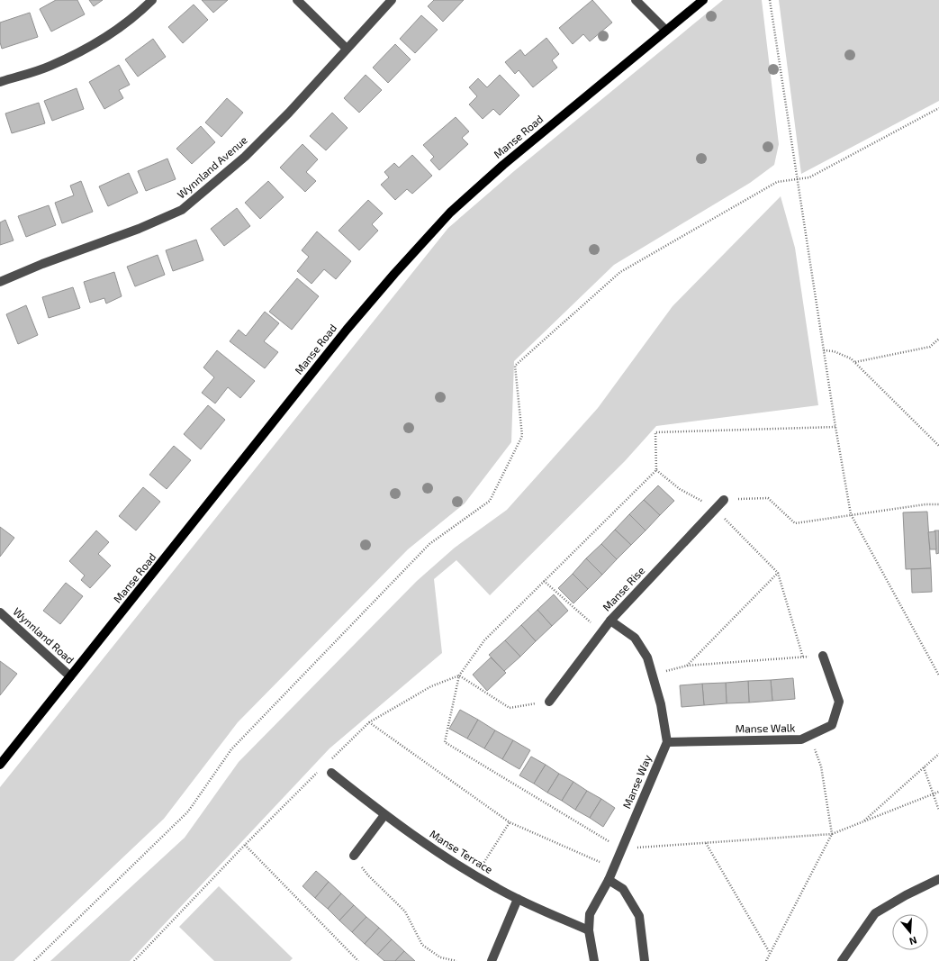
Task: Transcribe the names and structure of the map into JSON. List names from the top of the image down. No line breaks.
{"streets":{"main road":["Manse Road"],"street":["Wynnland Avenue","Manse Rise","Wynnland Road","Manse Walk","Manse Way","Manse Terrace"]},"crossings":[["Manse Road","Wynnland Road"],["Manse Walk","Manse Way"],["Manse Way","Manse Terrace"]],"north":"bottom"}
